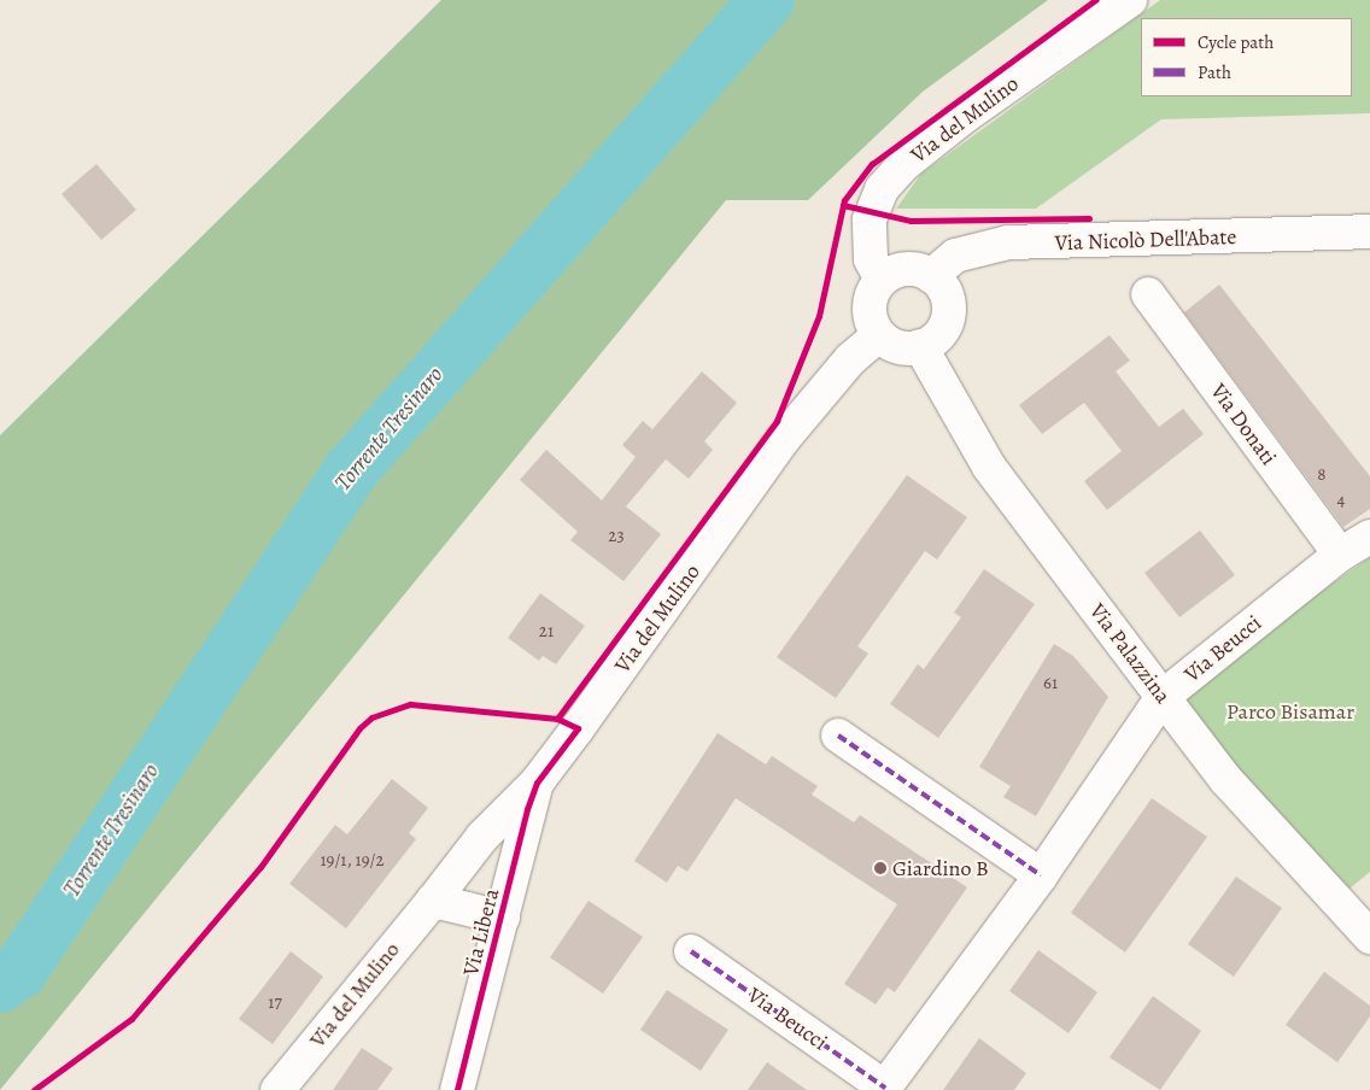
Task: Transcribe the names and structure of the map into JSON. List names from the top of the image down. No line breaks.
{"streets":{"street":["Via del Mulino","Via Nicolò Dell'Abate","Via Donati","Via Beucci","Via Palazzina","Via Libera"]},"crossings":[["Via del Mulino","Via Nicolò Dell'Abate"],["Via del Mulino","Via Palazzina"],["Via del Mulino","Via Libera"],["Via Nicolò Dell'Abate","Via Palazzina"],["Via Donati","Via Beucci"],["Via Beucci","Via Palazzina"]],"water":["Torrente Tresinaro"],"parks":["Parco Bisamar"],"places":["Giardino B"],"house_numbers":["8","4","23","21","61","19/1, 19/2","17"],"legend":["Cycle path","Path"]}
